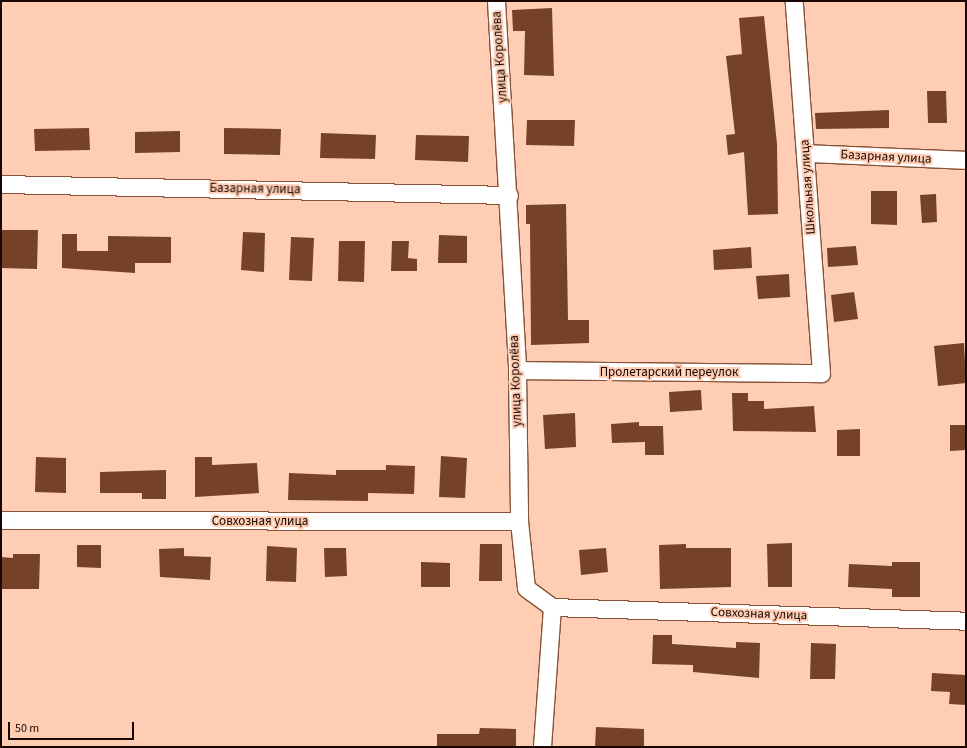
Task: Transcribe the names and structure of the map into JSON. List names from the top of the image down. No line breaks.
{"streets":{"street":["улица Королёва","Базарная улица","Школьная улица","Пролетарский переулок","Совхозная улица"]},"crossings":[["улица Королёва","Базарная улица"],["улица Королёва","Пролетарский переулок"],["улица Королёва","Совхозная улица"],["Базарная улица","Школьная улица"],["Школьная улица","Пролетарский переулок"]],"scale_bar":"50 m"}
